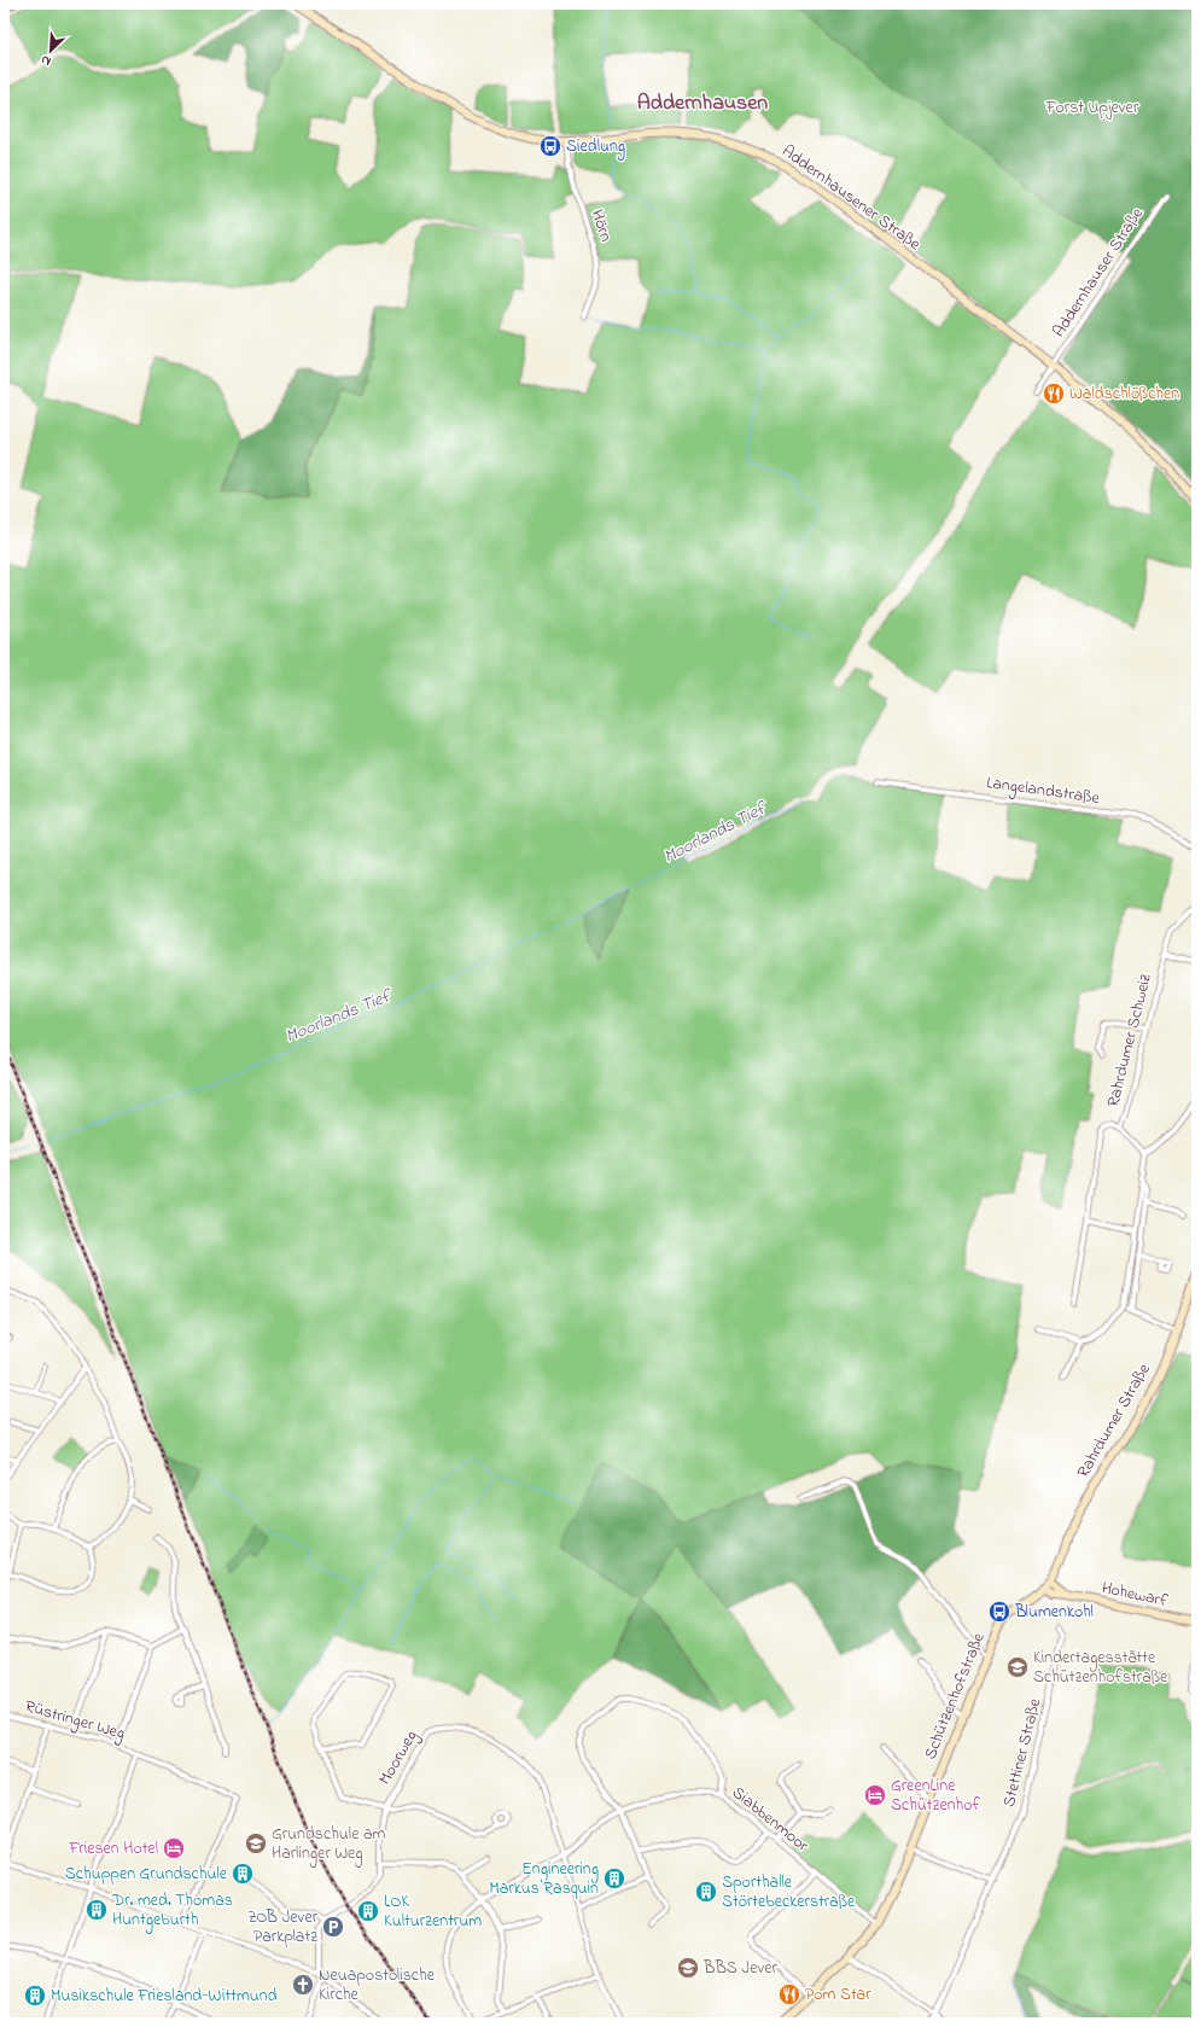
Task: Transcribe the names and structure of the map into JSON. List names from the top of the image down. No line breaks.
{"streets":{"street":["Addernhausener Straße","Hörn","Addernhauser Straße","Langelandstraße","Rahrdumer Schweiz","Rahrdumer Straße","Hohewarf","Schützenhofstraße","Rüstringer Weg","Stettiner Straße","Moorweg","Siabbenmoor"]},"crossings":[["Addernhausener Straße","Hörn"],["Addernhausener Straße","Addernhauser Straße"],["Rahrdumer Straße","Hohewarf"],["Rahrdumer Straße","Schützenhofstraße"],["Hohewarf","Schützenhofstraße"],["Schützenhofstraße","Siabbenmoor"],["Moorweg","Siabbenmoor"]],"districts":["Addernhausen"],"water":["Moorlands Tief"],"parks":["Forst Upjever"],"places":{"bus stop":["Siedlung","Blumenkohl"],"restaurant":["Waldschlößchen","Pom Star"],"school or university":["Kindertagesstätte Schützenhofstraße","Grundschule am Harlinger Weg","BBS Jever"],"hotel":["GreenLine Schützenhof","Friesen Hotel"],"building":["Schuppen Grundschule","Engineering Markus Rasquin","Sporthalle Störtebeckerstraße","Dr. med. Thomas Huntgeburth","LOK Kulturzentrum","Musikschule Friesland-Wittmund"],"parking":["ZOB Jever Parkplatz"],"church":["Neuapostolische Kirche"]},"north":"bottom left"}
